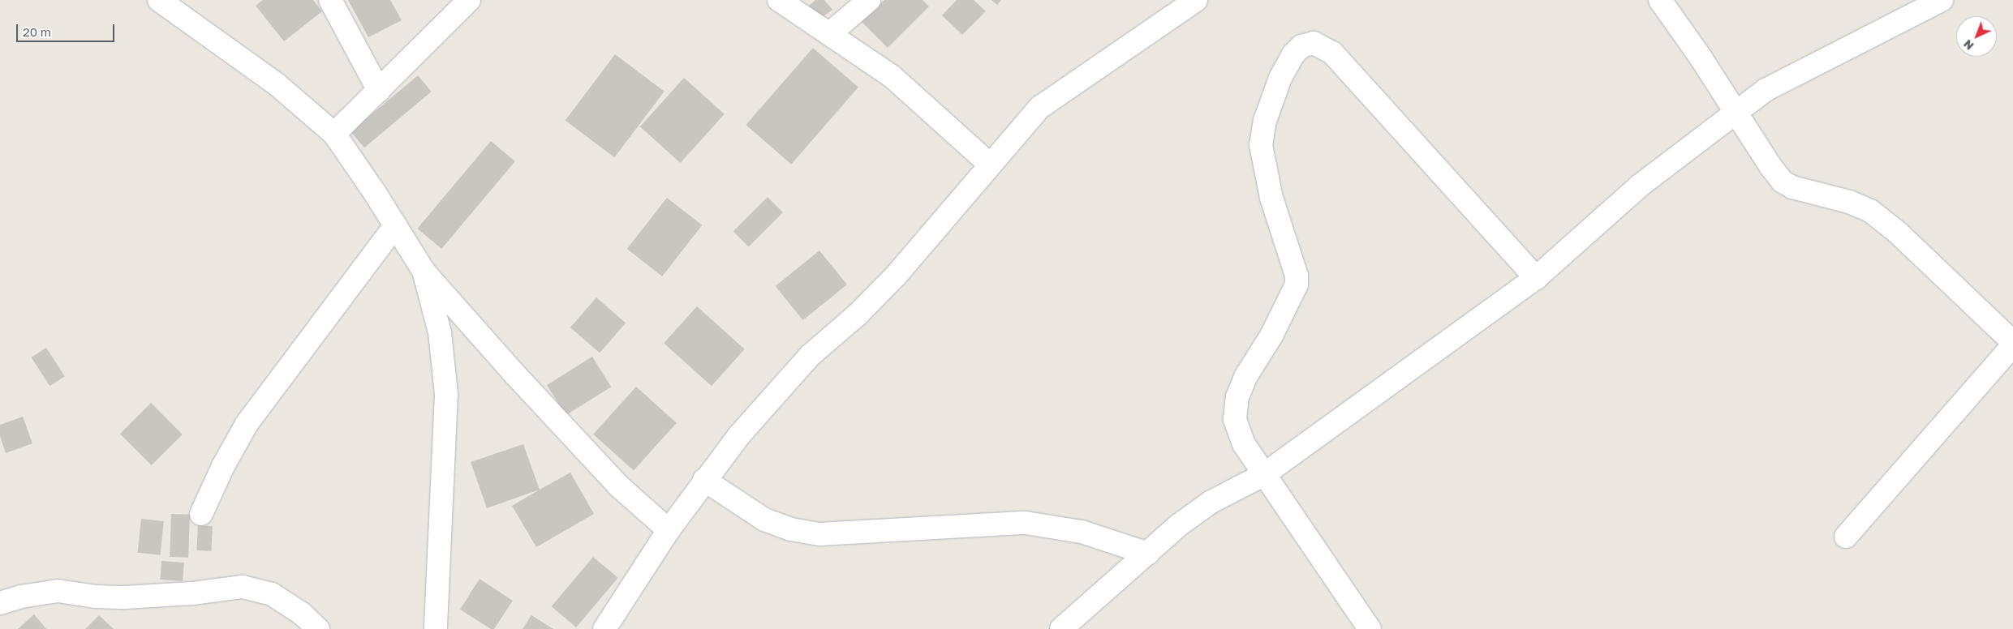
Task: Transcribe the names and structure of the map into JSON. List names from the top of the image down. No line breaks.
{"scale_bar":"20 m","north":"bottom left"}
